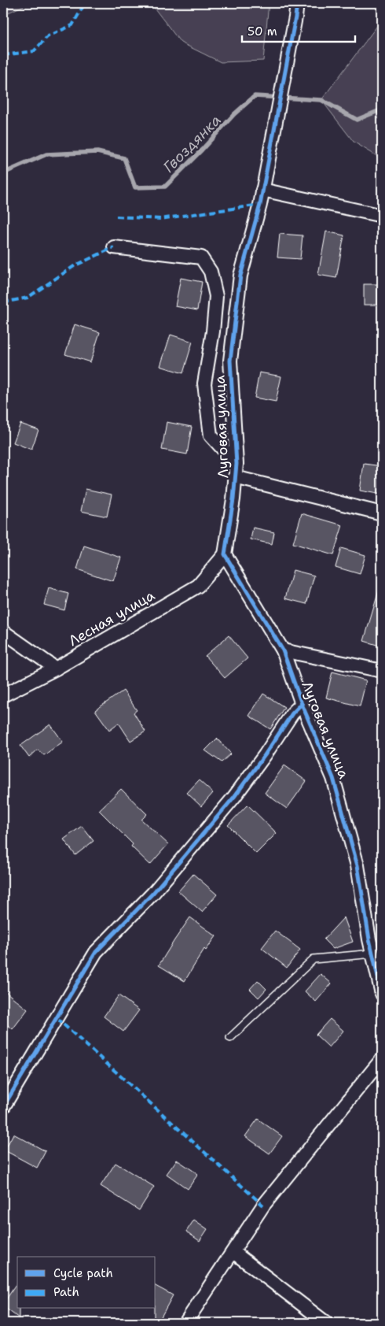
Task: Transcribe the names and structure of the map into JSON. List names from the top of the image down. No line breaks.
{"streets":{"street":["Луговая улица","Лесная улица"]},"crossings":[["Луговая улица","Лесная улица"]],"water":["Гвоздянка"],"legend":["Cycle path","Path"],"scale_bar":"50 m"}
